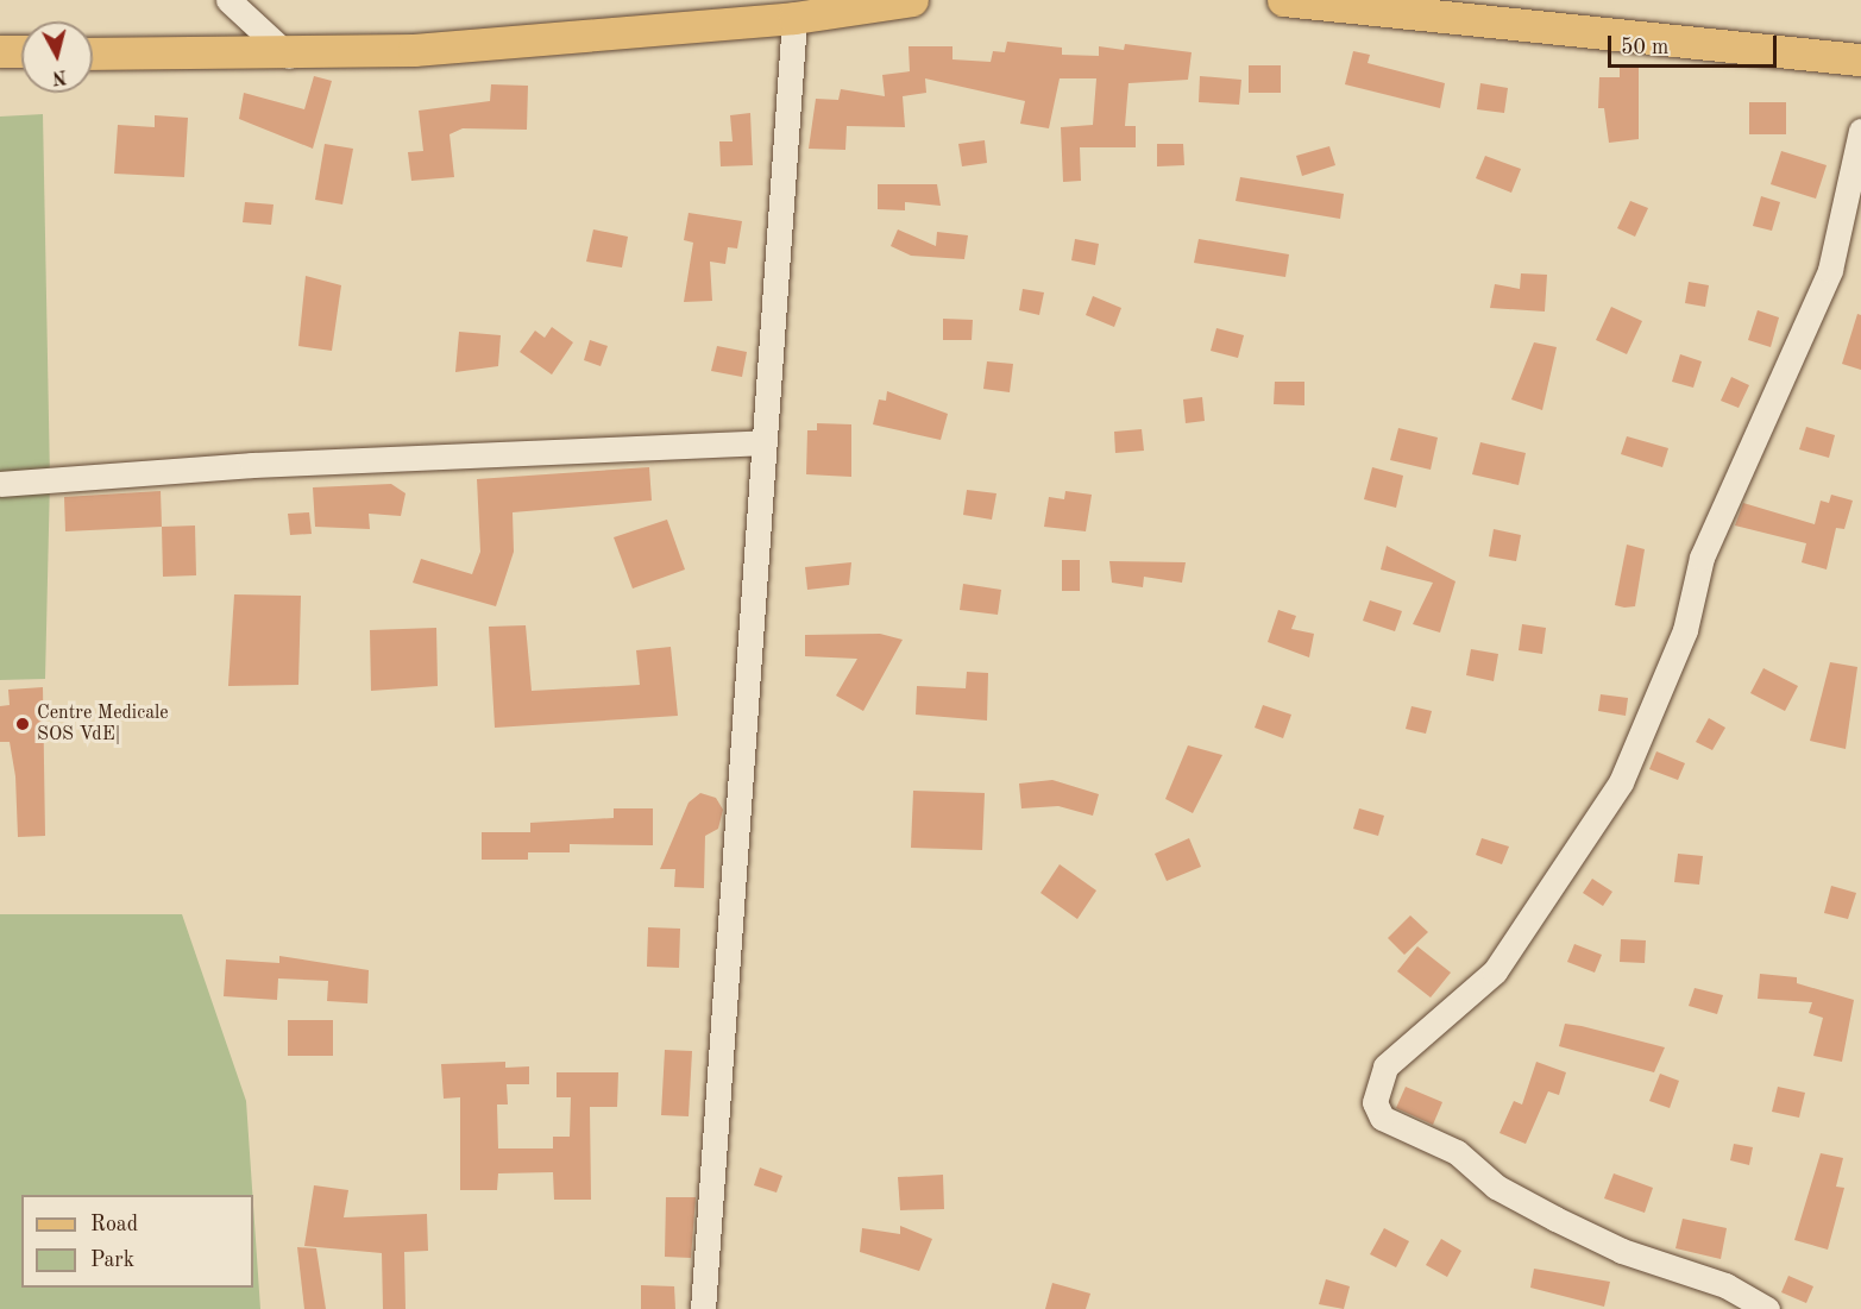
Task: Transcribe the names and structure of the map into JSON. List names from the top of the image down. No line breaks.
{"places":["Centre Medicale SOS VdE|"],"legend":["Road","Park"],"scale_bar":"50 m","north":"bottom"}
